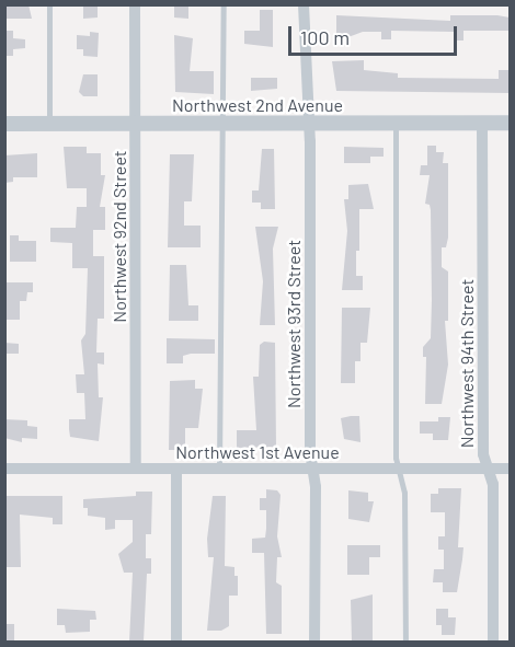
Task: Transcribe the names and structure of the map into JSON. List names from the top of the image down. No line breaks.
{"streets":{"street":["Northwest 2nd Avenue","Northwest 92nd Street","Northwest 93rd Street","Northwest 94th Street","Northwest 1st Avenue"]},"crossings":[["Northwest 2nd Avenue","Northwest 92nd Street"],["Northwest 2nd Avenue","Northwest 93rd Street"],["Northwest 2nd Avenue","Northwest 94th Street"],["Northwest 92nd Street","Northwest 1st Avenue"],["Northwest 93rd Street","Northwest 1st Avenue"],["Northwest 94th Street","Northwest 1st Avenue"]],"scale_bar":"100 m"}
